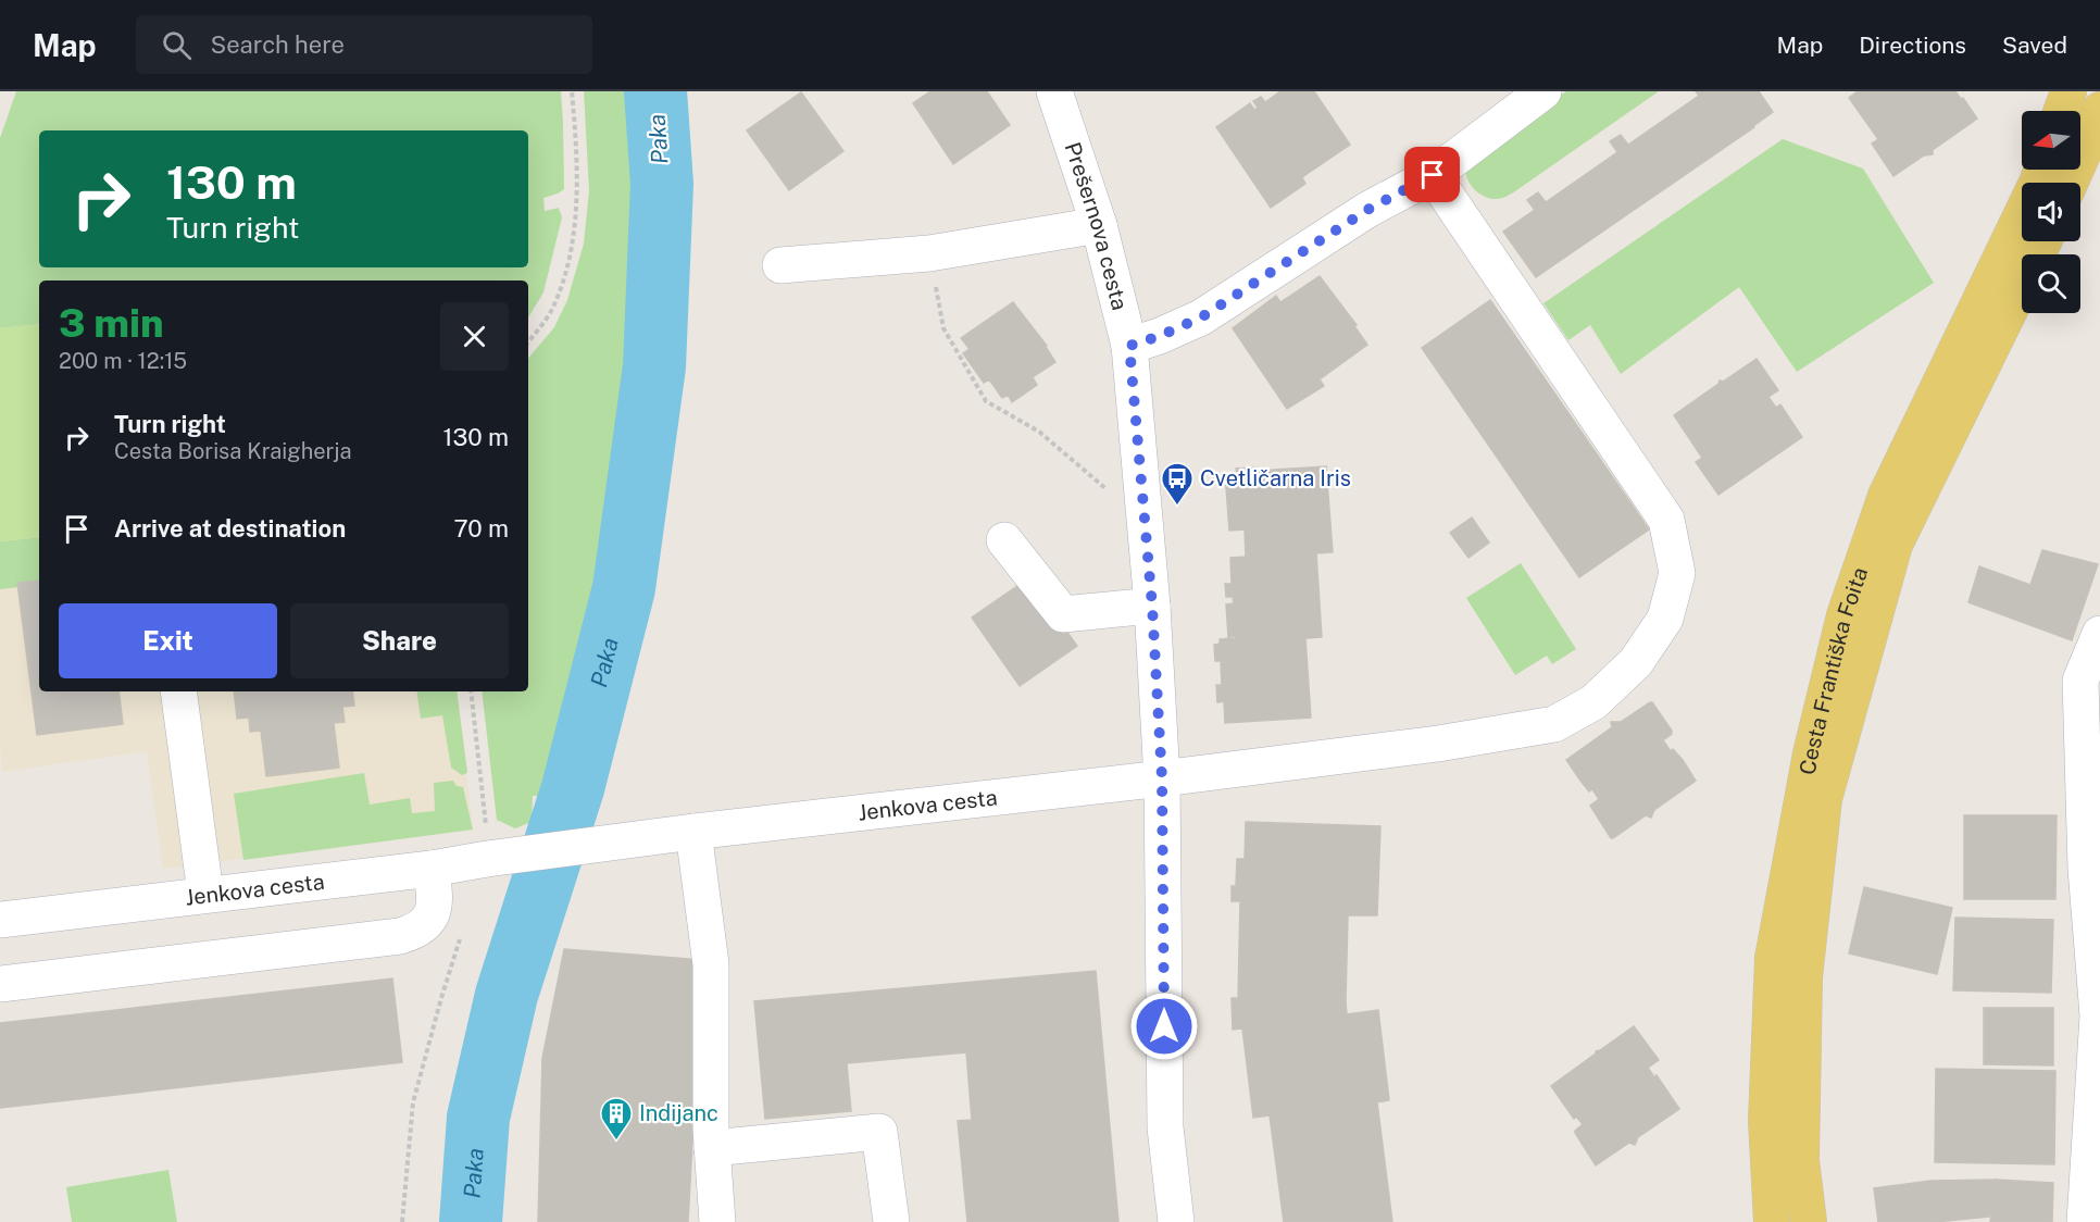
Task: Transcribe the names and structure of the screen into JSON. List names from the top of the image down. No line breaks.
{"streets":{"main road":["Cesta Františka Foita"],"street":["Prešernova cesta","Jenkova cesta"]},"crossings":[["Prešernova cesta","Jenkova cesta"]],"water":["Paka"],"places":{"bus stop":["Cvetličarna Iris"],"building":["Indijanc"]},"north":"left","page":{"header":"Map","search":"Search here","nav":["Map","Directions","Saved"],"turn":["130 m","Turn right"],"heading":["3 min","200 m · 12:15"],"list":[{"name":"Turn right","note":"Cesta Borisa Kraigherja","value":"130 m"},{"name":"Arrive at destination","value":"70 m"}],"buttons":["Exit","Share"]}}
